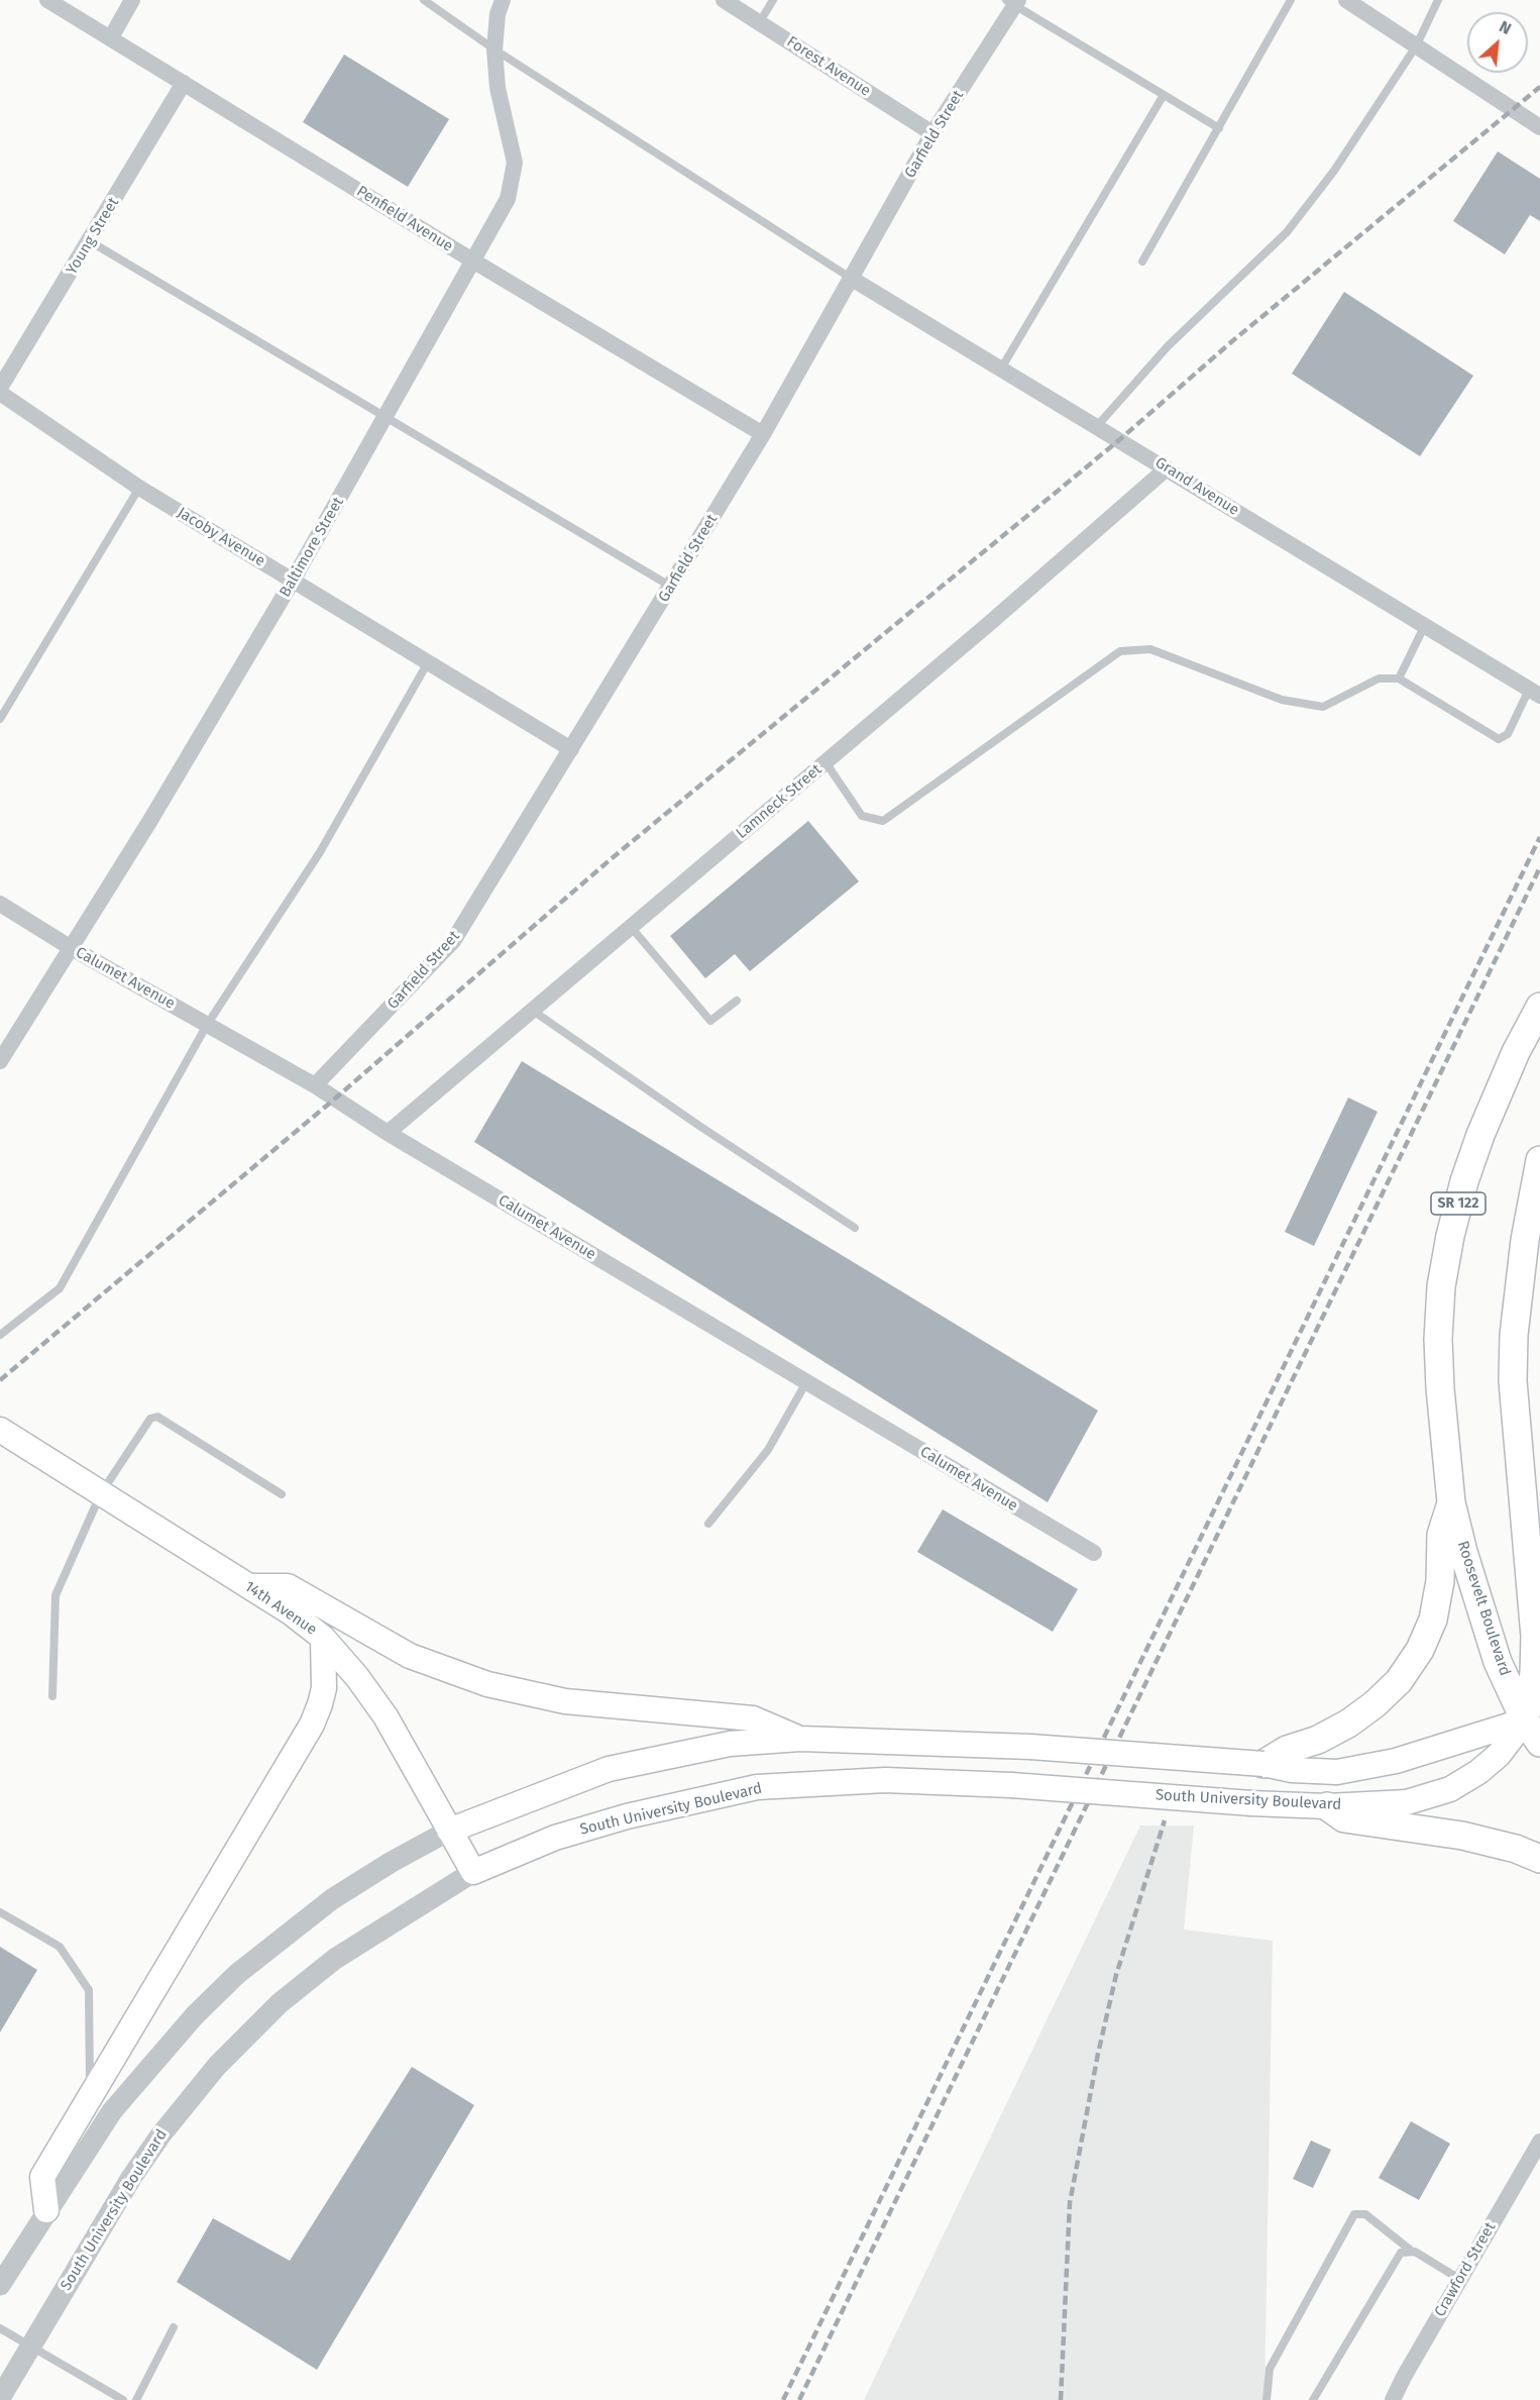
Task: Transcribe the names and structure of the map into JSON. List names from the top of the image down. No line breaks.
{"streets":{"main road":["SR 122","14th Avenue","Roosevelt Boulevard","South University Boulevard"],"street":["Forest Avenue","Garfield Street","Penfield Avenue","Young Street","Grand Avenue","Jacoby Avenue","Baltimore Street","Lamneck Street","Calumet Avenue","Crawford Street"]},"crossings":[["Forest Avenue","Garfield Street"],["Garfield Street","Penfield Avenue"],["Garfield Street","Grand Avenue"],["Garfield Street","Jacoby Avenue"],["Garfield Street","Calumet Avenue"],["Penfield Avenue","Young Street"],["Penfield Avenue","Baltimore Street"],["Grand Avenue","Lamneck Street"],["Jacoby Avenue","Baltimore Street"],["Baltimore Street","Calumet Avenue"],["Lamneck Street","Calumet Avenue"],["SR 122","Roosevelt Boulevard"],["14th Avenue","South University Boulevard"],["Roosevelt Boulevard","South University Boulevard"]],"north":"top right"}
